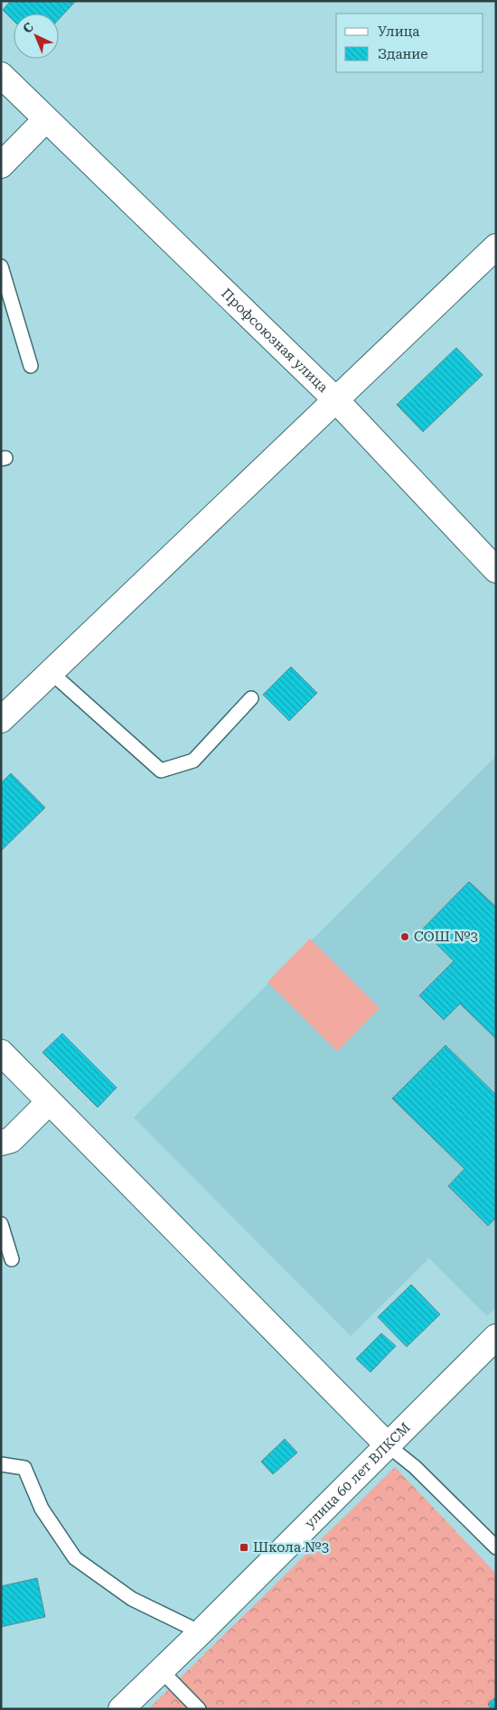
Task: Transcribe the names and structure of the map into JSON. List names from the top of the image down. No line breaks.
{"streets":{"street":["Профсоюзная улица","улица 60 лет ВЛКСМ"]},"places":{"other":["СОШ №3"],"transit":["Школа №3"]},"legend":["Улица","Здание"],"north":"top left"}
